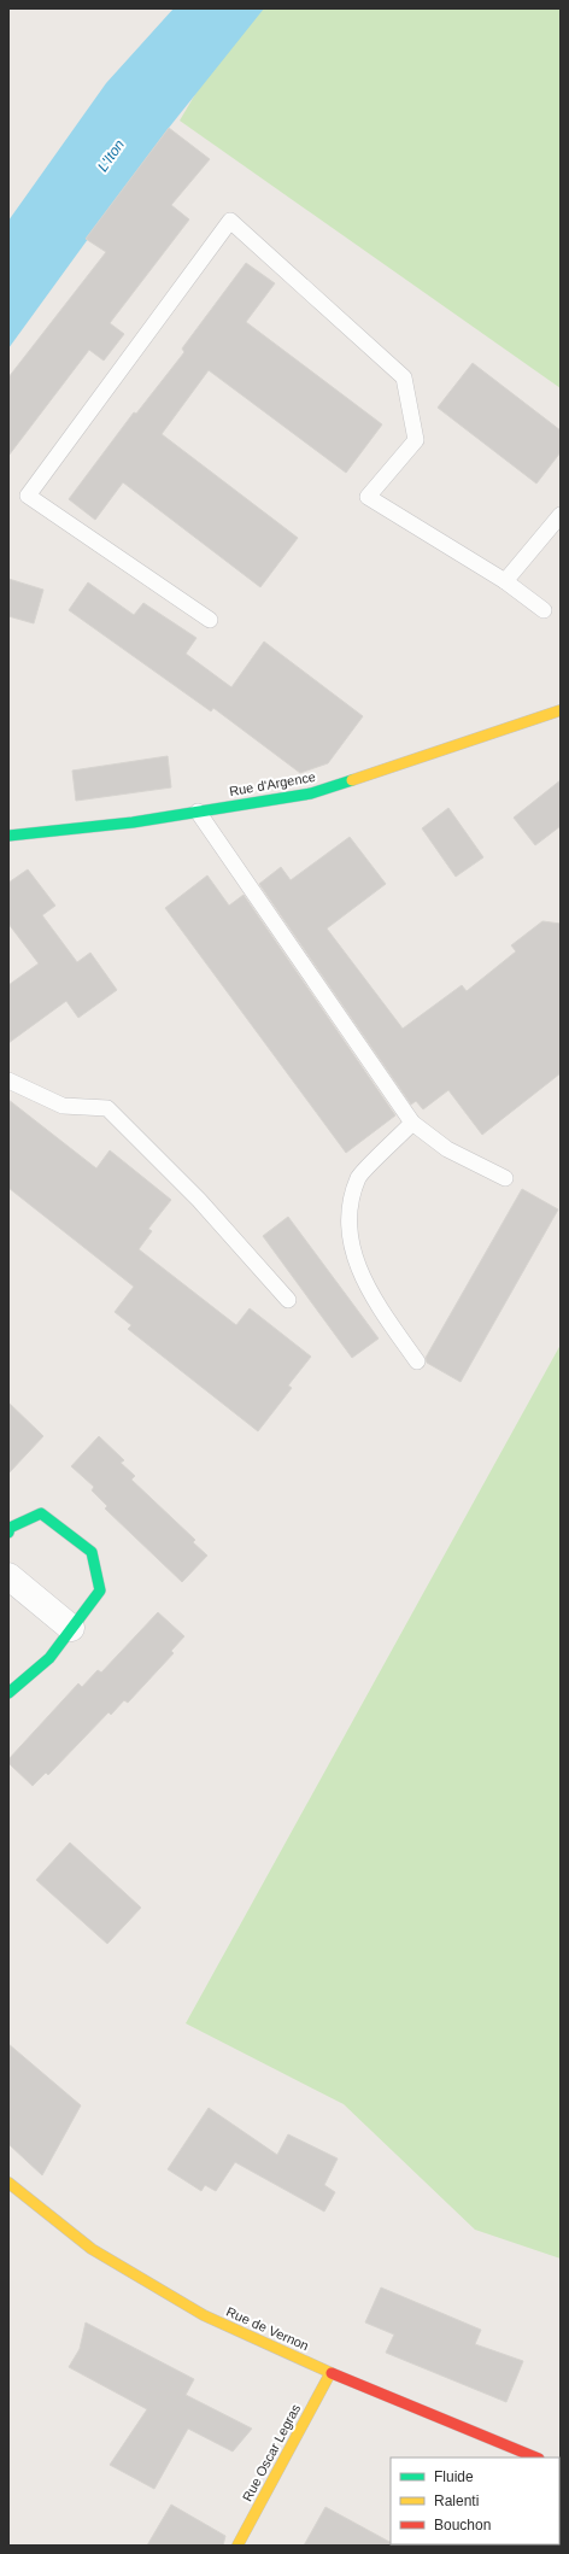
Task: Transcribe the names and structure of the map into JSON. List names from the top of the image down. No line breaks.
{"streets":{"street":["Rue d'Argence","Rue de Vernon","Rue Oscar Legras"]},"crossings":[["Rue de Vernon","Rue Oscar Legras"]],"water":["L'Iton"],"legend":["Fluide","Ralenti","Bouchon"]}
